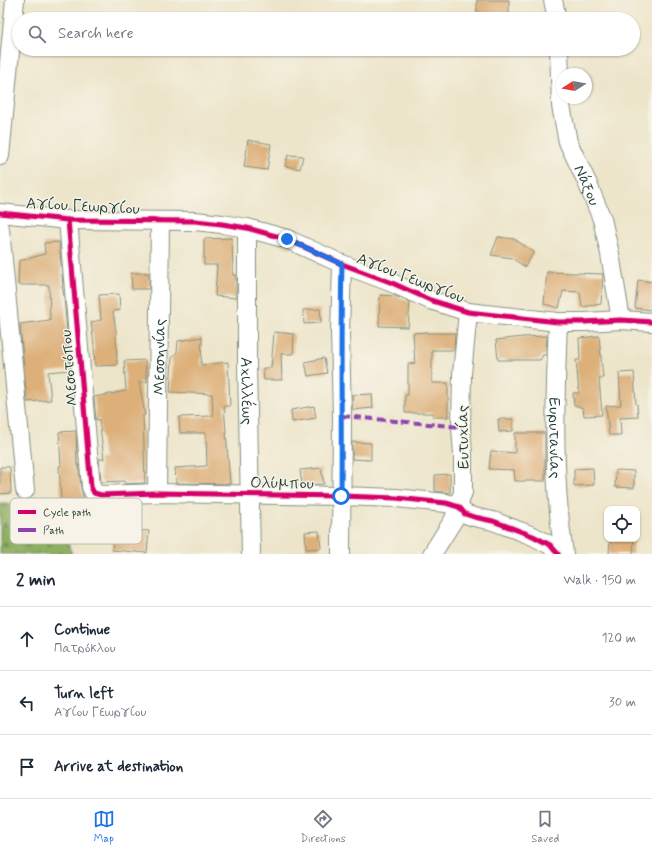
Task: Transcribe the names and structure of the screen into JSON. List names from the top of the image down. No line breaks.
{"streets":{"street":["Νάξου","Αγίου Γεωργίου","Μεσσηνίας","Μεσοτόπου","Αχιλλέως","Ευτυχίας","Ευρυτανίας","Ολύμπου"]},"crossings":[["Νάξου","Αγίου Γεωργίου"],["Αγίου Γεωργίου","Μεσσηνίας"],["Αγίου Γεωργίου","Μεσοτόπου"],["Αγίου Γεωργίου","Αχιλλέως"],["Αγίου Γεωργίου","Ευτυχίας"],["Αγίου Γεωργίου","Ευρυτανίας"],["Μεσσηνίας","Ολύμπου"],["Μεσοτόπου","Ολύμπου"],["Αχιλλέως","Ολύμπου"],["Ευτυχίας","Ολύμπου"]],"legend":["Cycle path","Path"],"north":"left","page":{"search":"Search here","heading":["2 min","Walk · 150 m"],"list":[["Continue","Πατρόκλου","120 m"],["Turn left","Αγίου Γεωργίου","30 m"],"Arrive at destination"],"nav":["Map","Directions","Saved"]}}
